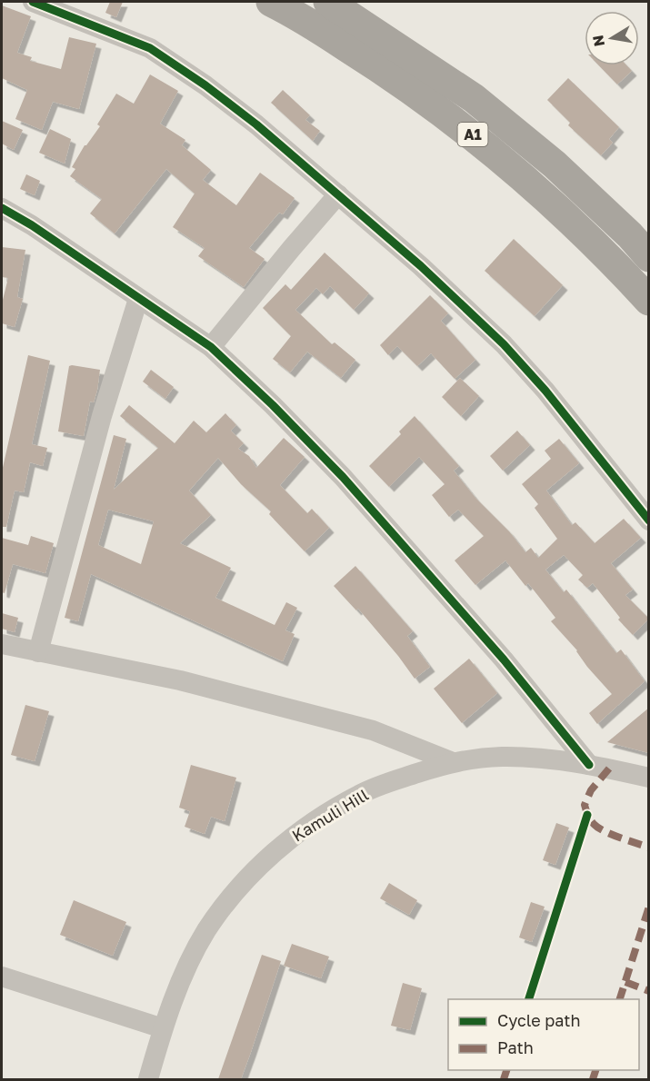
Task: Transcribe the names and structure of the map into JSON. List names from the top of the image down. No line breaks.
{"streets":{"highway":["A1"],"street":["Kamuli Hill"]},"legend":["Cycle path","Path"],"north":"left"}
